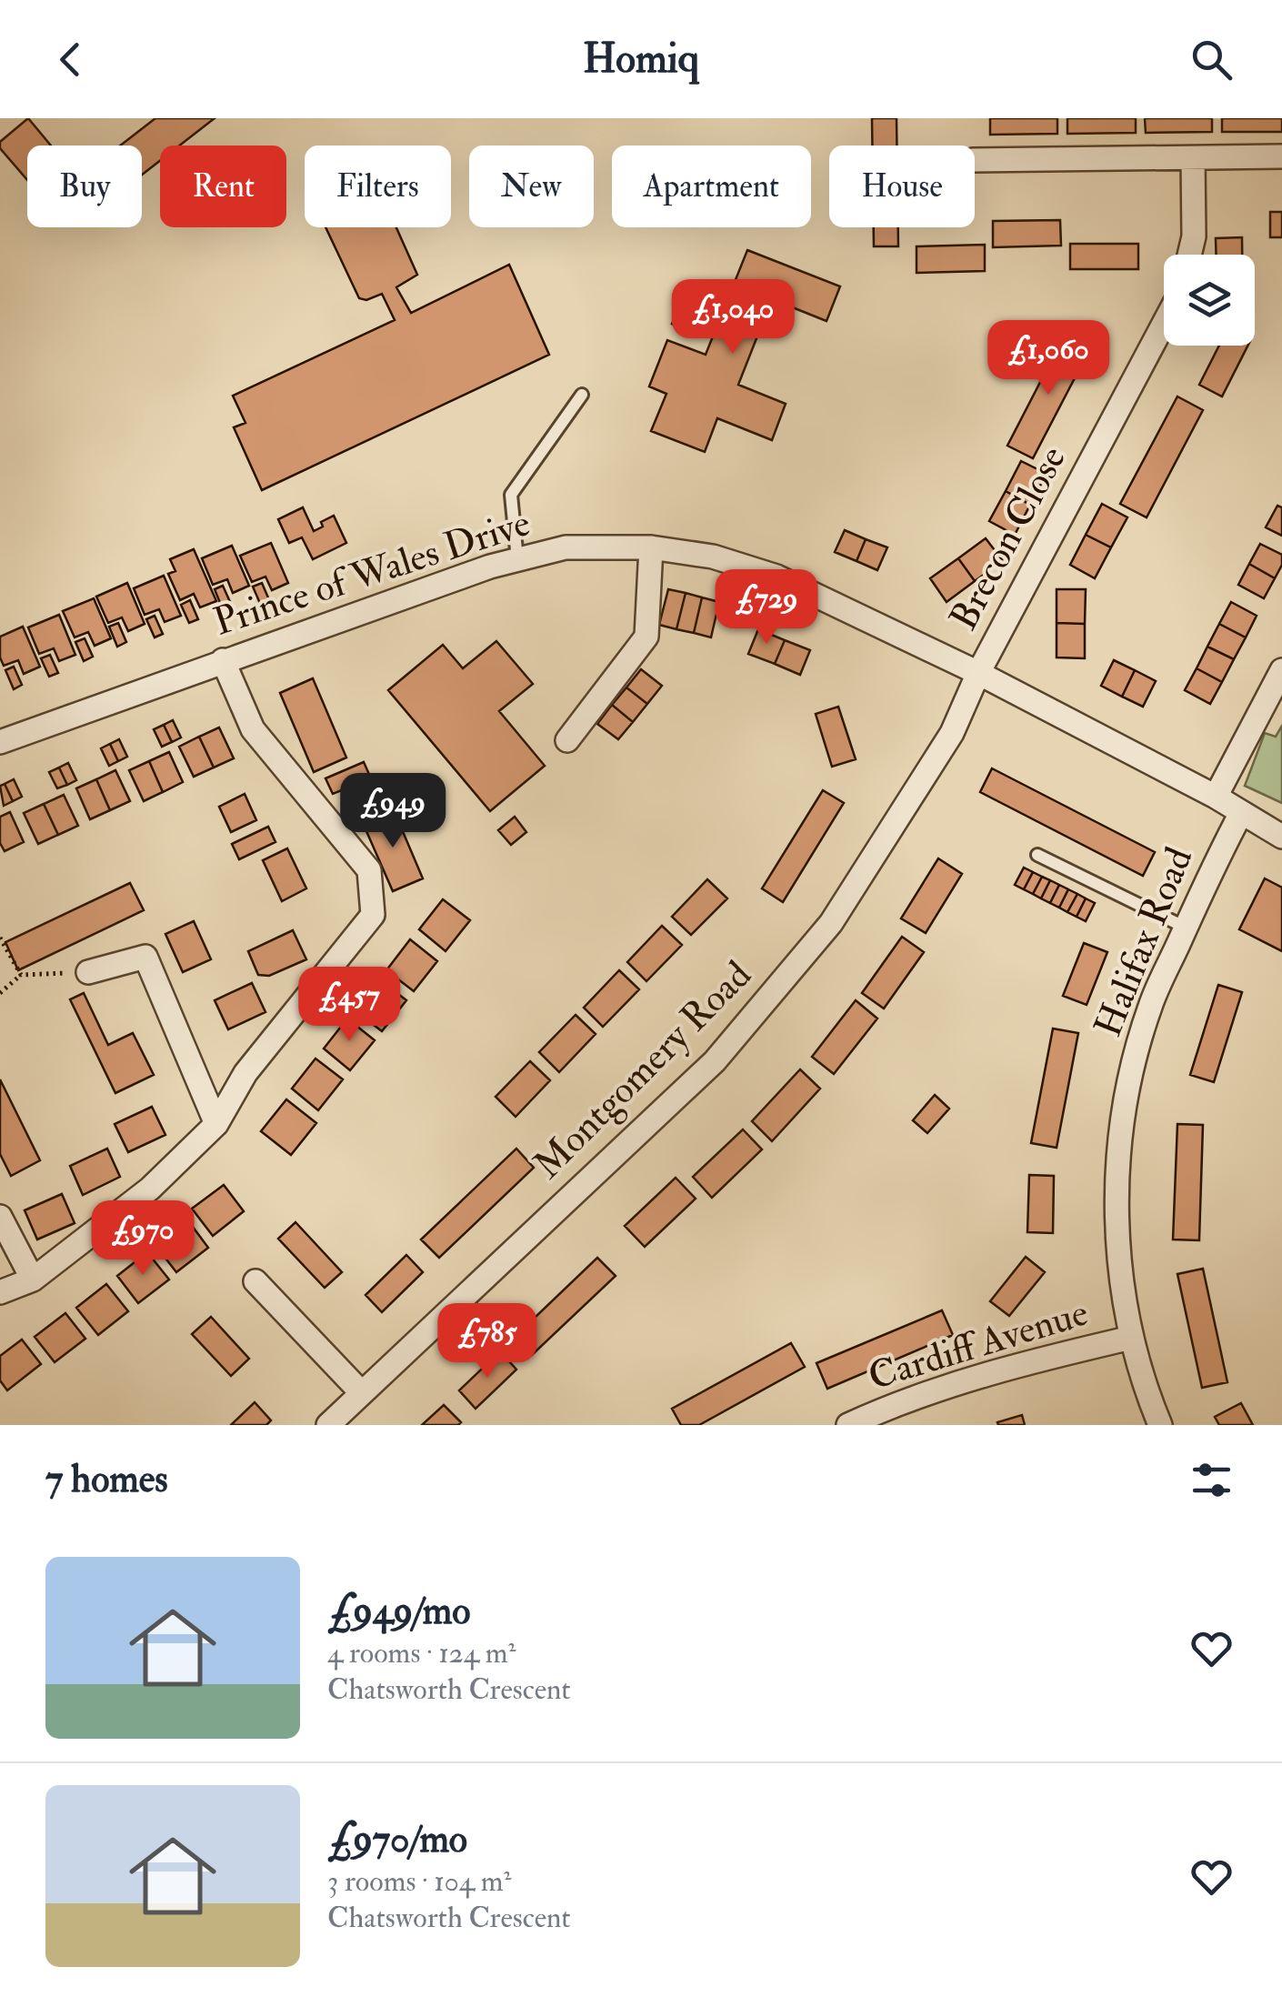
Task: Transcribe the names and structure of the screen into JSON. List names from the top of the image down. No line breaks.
{"streets":{"street":["Brecon Close","Prince of Wales Drive","Halifax Road","Montgomery Road","Cardiff Avenue"]},"crossings":[["Brecon Close","Prince of Wales Drive"],["Brecon Close","Montgomery Road"],["Prince of Wales Drive","Halifax Road"],["Prince of Wales Drive","Montgomery Road"],["Halifax Road","Cardiff Avenue"]],"page":{"header":"Homiq","chip":["Buy","Rent","Filters","New","Apartment","House"],"price":["£1,040","£1,060","£729","£949","£457","£970","£785"],"heading":"7 homes","list":[{"name":"£949/mo","note":"4 rooms · 124 m² · Chatsworth Crescent"},{"name":"£970/mo","note":"3 rooms · 104 m² · Chatsworth Crescent"}]}}
